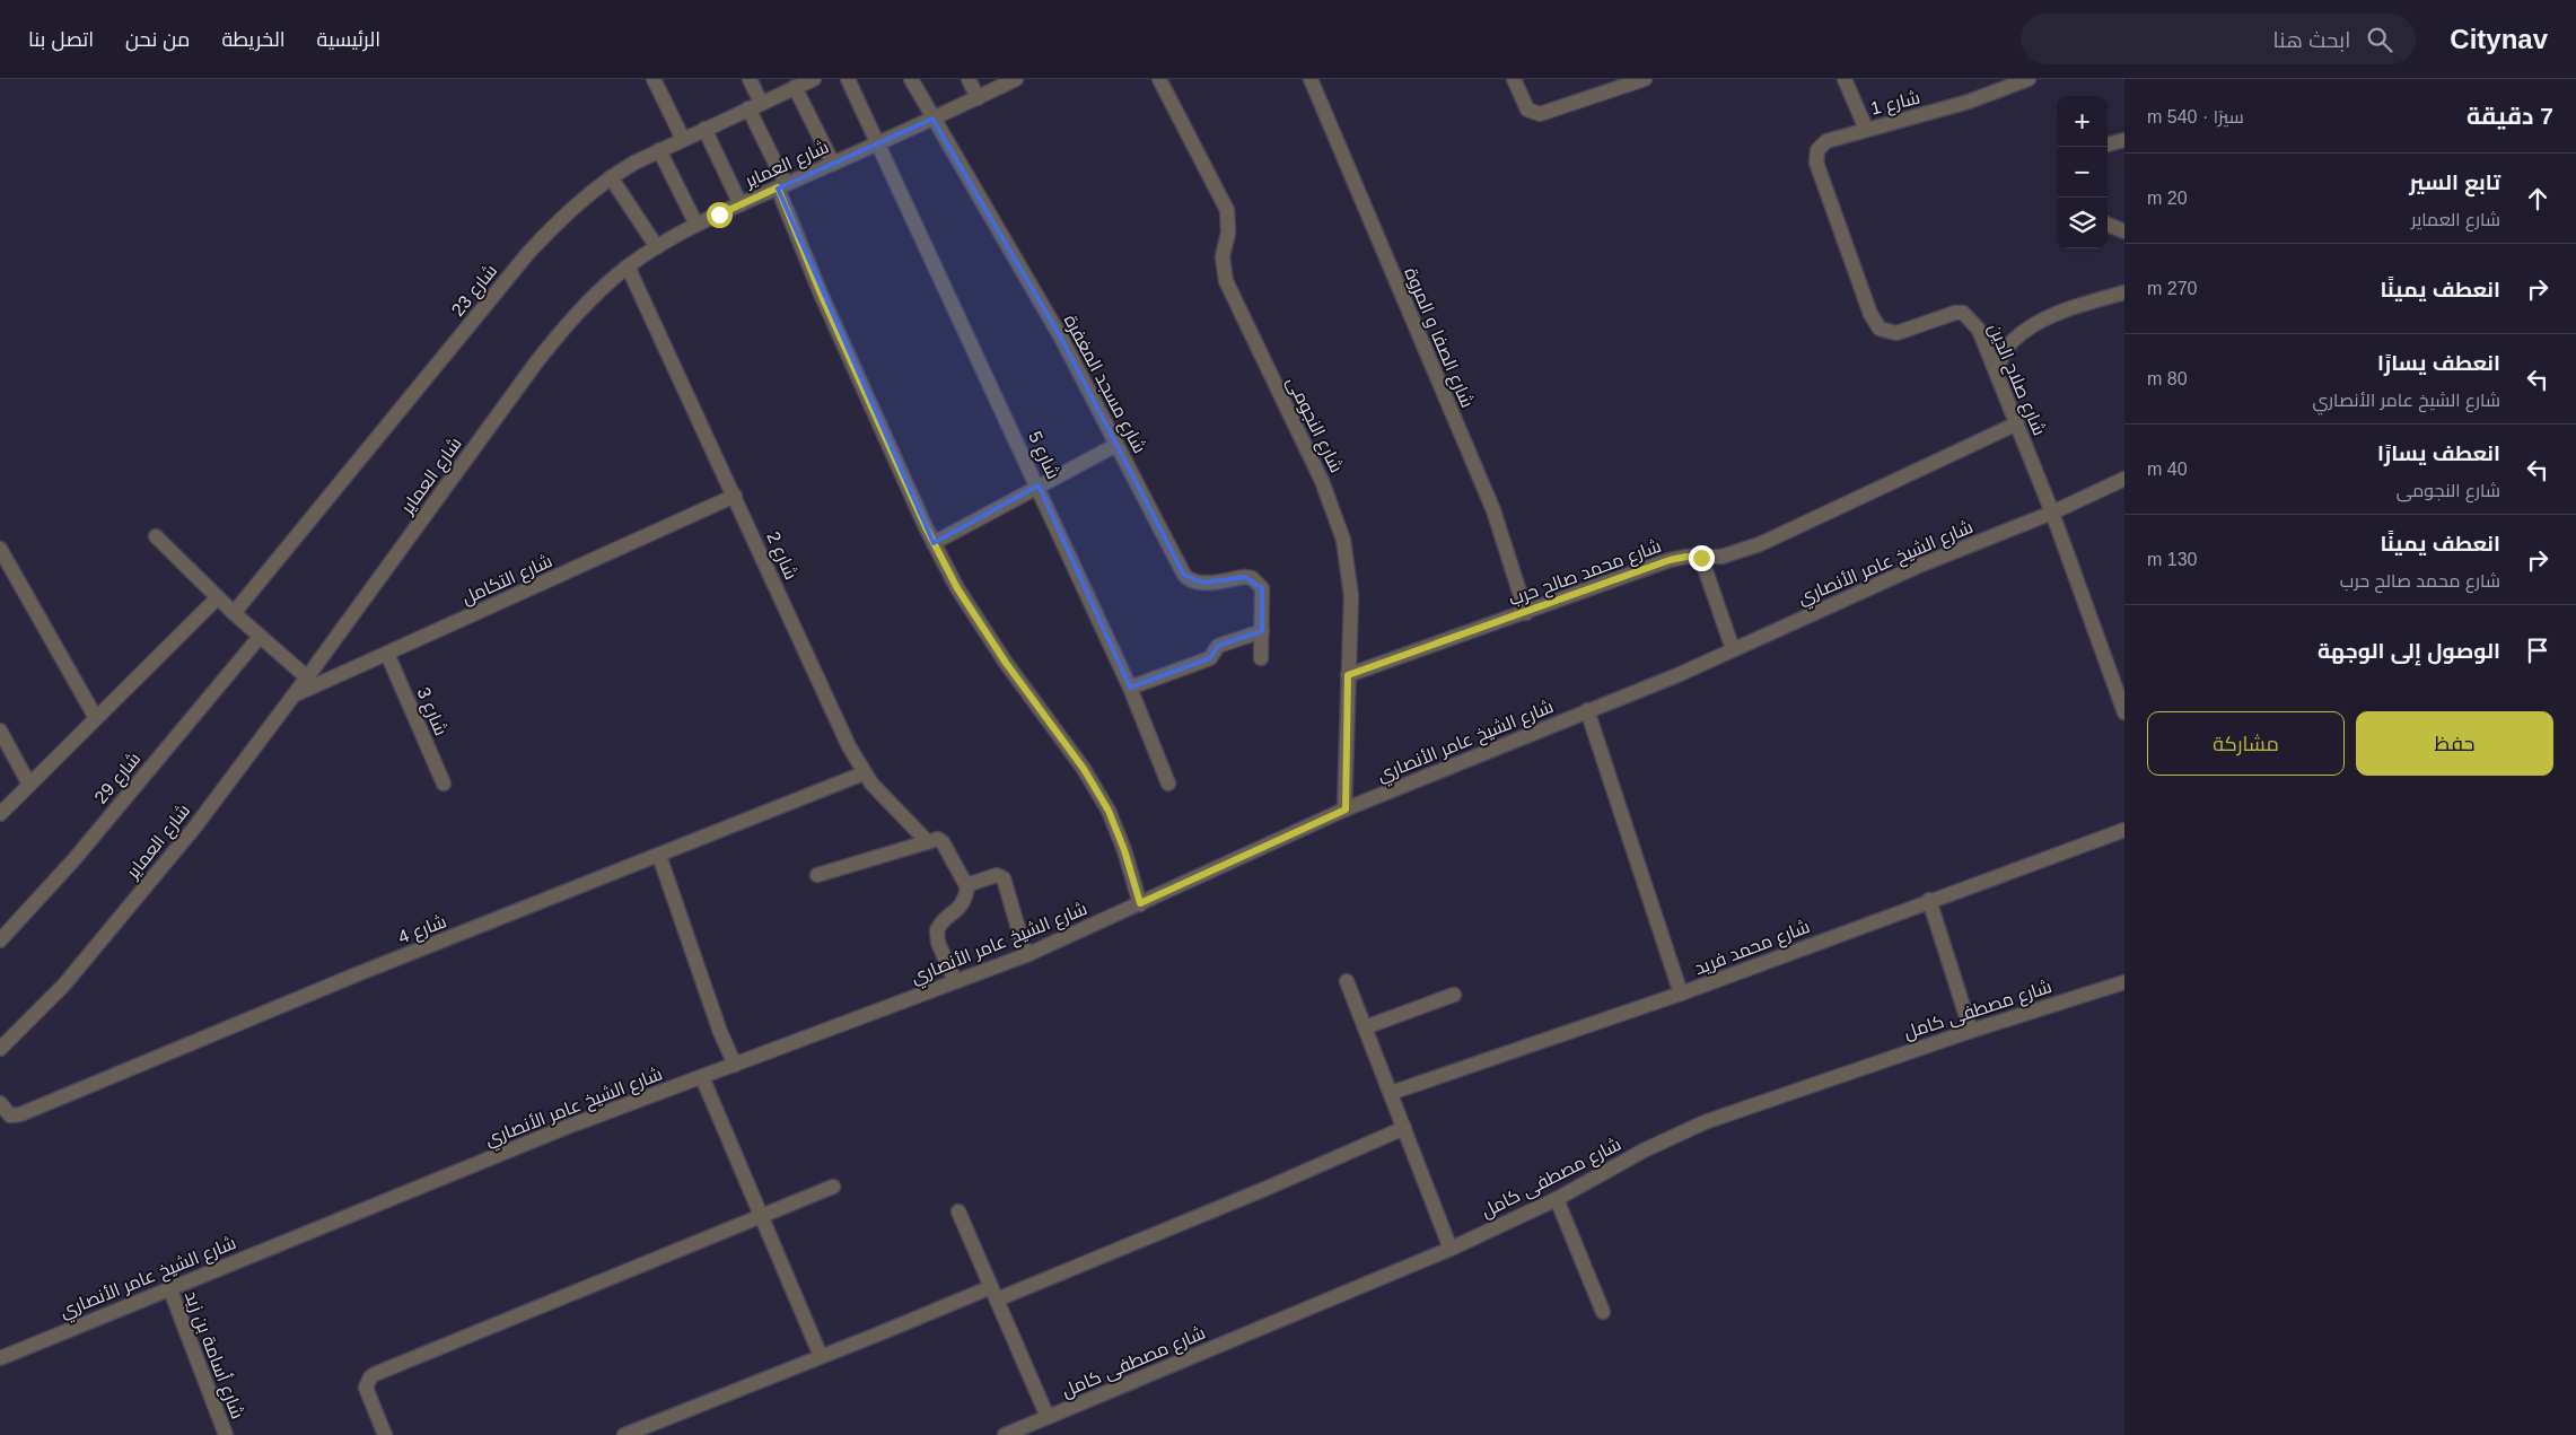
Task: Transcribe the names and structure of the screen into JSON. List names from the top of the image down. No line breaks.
{"streets":{"street":["شارع 1","شارع العماير","شارع 23","شارع الصفا و المروة","شارع صلاح الدين","شارع مسجد المغفرة","شارع النجومى","شارع 5","شارع 2","شارع الشيخ عامر الأنصاري","شارع محمد صالح حرب","شارع التكامل","شارع 3","شارع 29","شارع 4","شارع محمد فريد","شارع مصطفى كامل","شارع أسامة بن زيد"]},"crossings":[["شارع 1","شارع صلاح الدين"],["شارع العماير","شارع مسجد المغفرة"],["شارع العماير","شارع 5"],["شارع العماير","شارع 2"],["شارع العماير","شارع التكامل"],["شارع الصفا و المروة","شارع محمد صالح حرب"],["شارع صلاح الدين","شارع الشيخ عامر الأنصاري"],["شارع صلاح الدين","شارع محمد صالح حرب"],["شارع النجومى","شارع الشيخ عامر الأنصاري"],["شارع النجومى","شارع محمد صالح حرب"],["شارع 2","شارع التكامل"],["شارع 2","شارع 4"],["شارع الشيخ عامر الأنصاري","شارع أسامة بن زيد"],["شارع التكامل","شارع 3"]],"page":{"header":"Citynav","search":"ابحث هنا","nav":["الرئيسية","الخريطة","من نحن","اتصل بنا"],"heading":["7 دقيقة","سيرًا · 540 m"],"map_buttons":["+","−"],"list":[["تابع السير","شارع العماير","20 m"],["انعطف يمينًا","270 m"],["انعطف يسارًا","شارع الشيخ عامر الأنصاري","80 m"],["انعطف يسارًا","شارع النجومى","40 m"],["انعطف يمينًا","شارع محمد صالح حرب","130 m"],"الوصول إلى الوجهة"],"buttons":["حفظ","مشاركة"]}}
